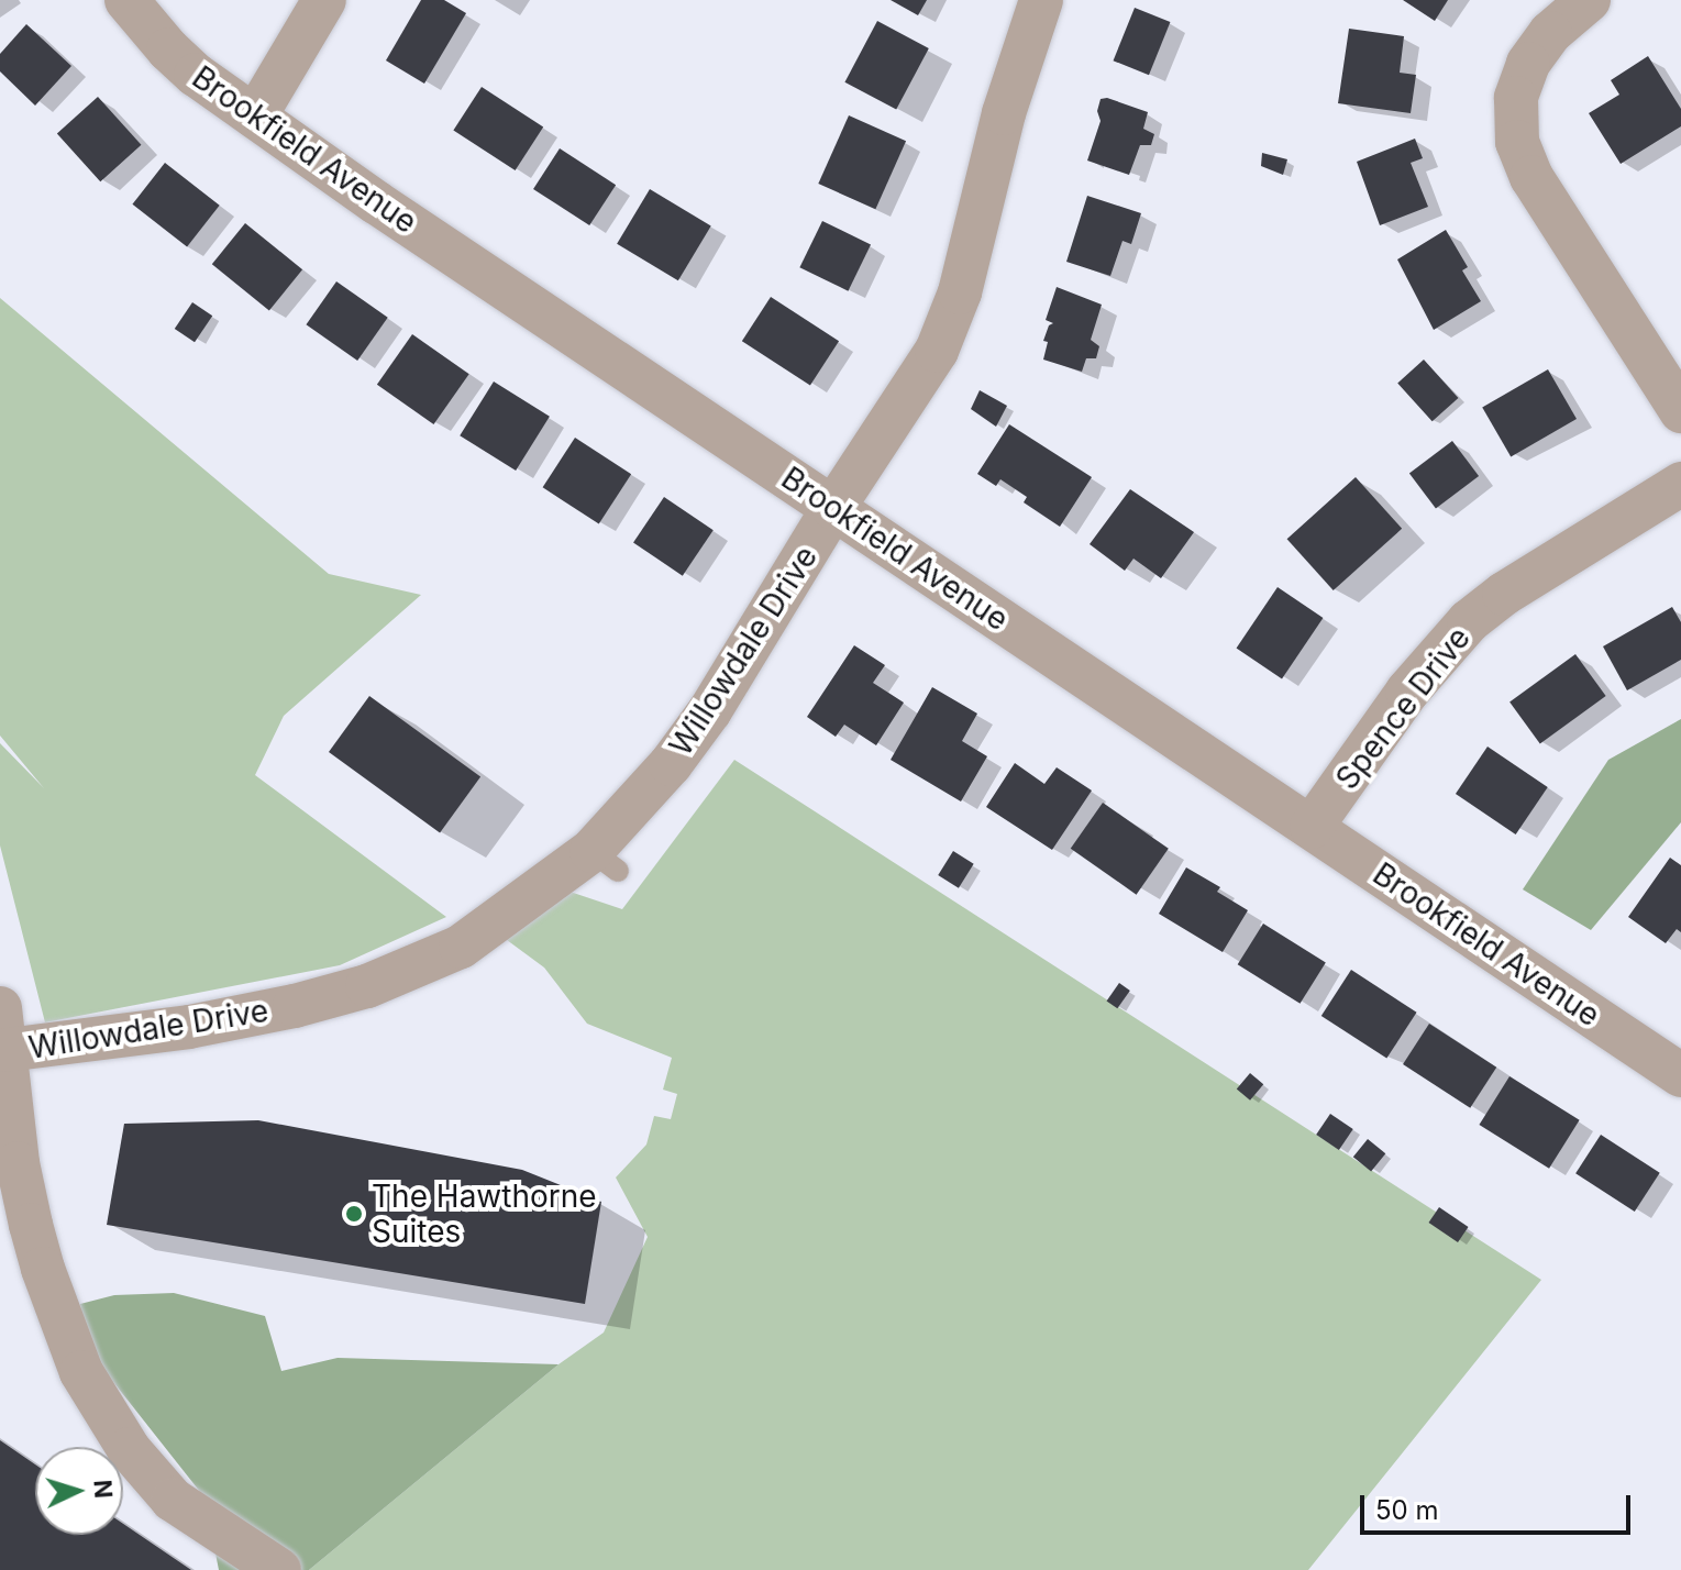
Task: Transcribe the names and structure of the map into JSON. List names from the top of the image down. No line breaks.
{"streets":{"street":["Brookfield Avenue","Willowdale Drive","Spence Drive"]},"crossings":[["Brookfield Avenue","Willowdale Drive"],["Brookfield Avenue","Spence Drive"]],"places":["The Hawthorne Suites"],"scale_bar":"50 m","north":"right"}
